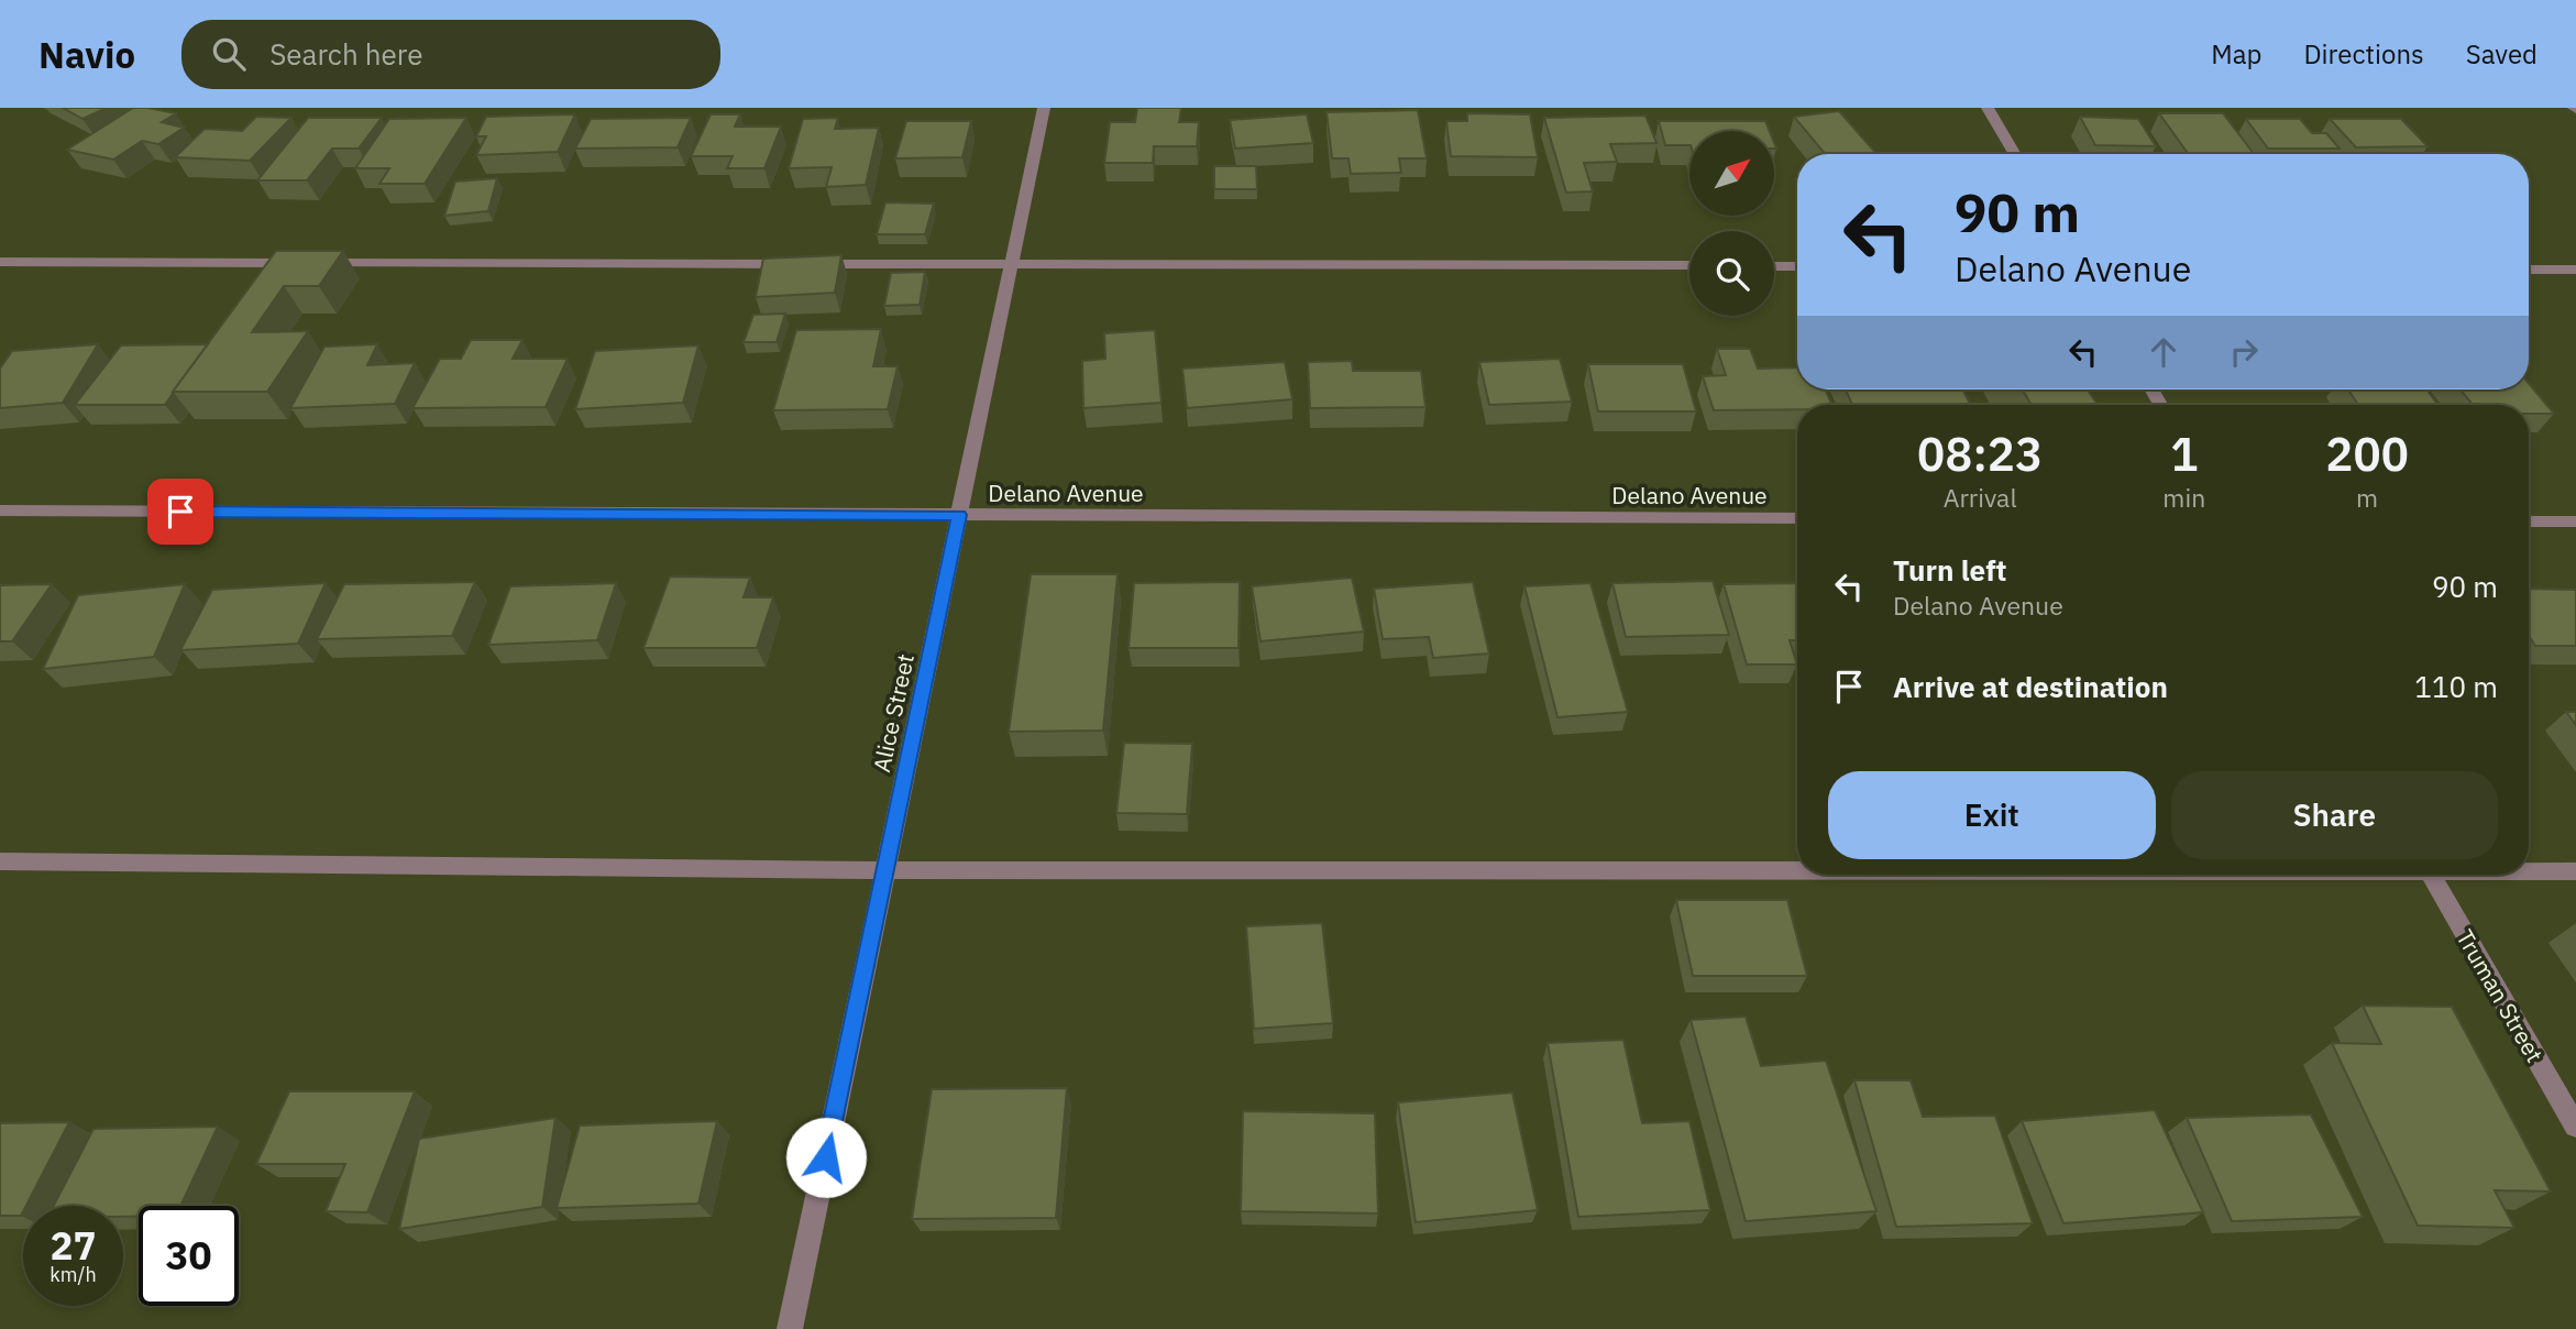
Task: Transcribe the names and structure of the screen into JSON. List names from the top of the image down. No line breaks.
{"streets":{"street":["Delano Avenue","Alice Street","Truman Street"]},"crossings":[["Delano Avenue","Alice Street"]],"north":"top right","page":{"header":"Navio","search":"Search here","nav":["Map","Directions","Saved"],"turn":["90 m","Delano Avenue"],"eta":["08:23","Arrival","1","min","200","m"],"list":[{"name":"Turn left","note":"Delano Avenue","value":"90 m"},{"name":"Arrive at destination","value":"110 m"}],"buttons":["Exit","Share"],"speed":"27 km/h","limit":"30"}}
